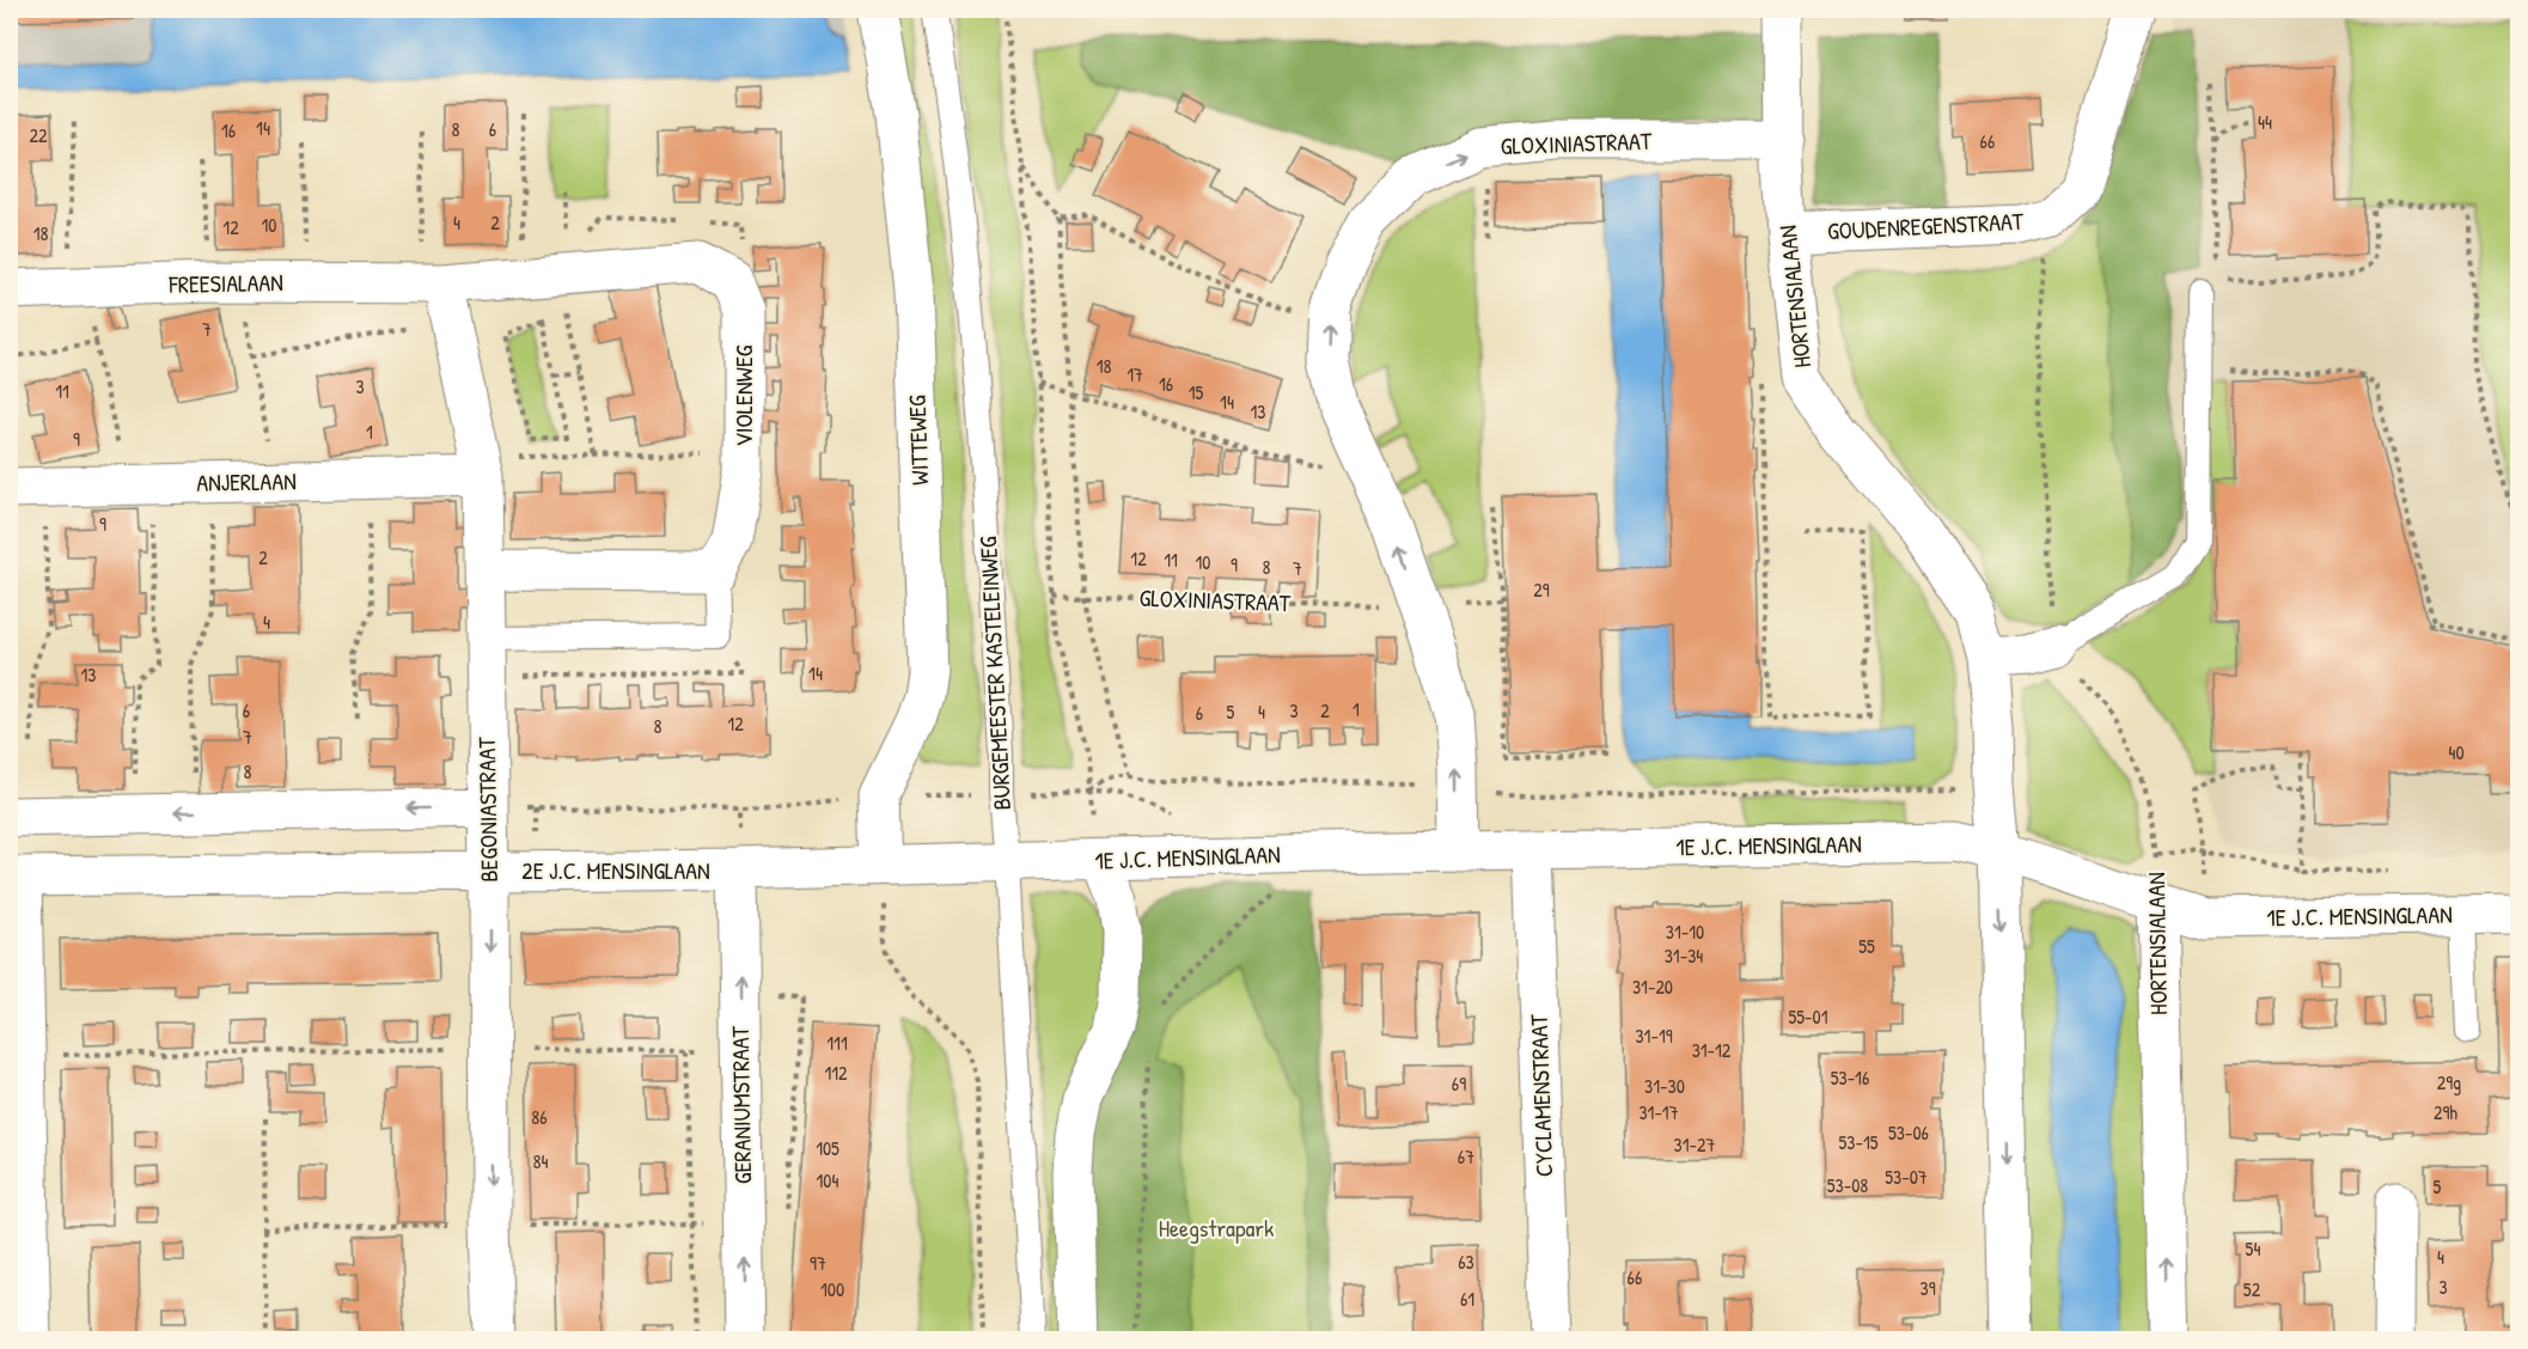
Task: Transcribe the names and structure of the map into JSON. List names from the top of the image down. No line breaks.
{"streets":{"street":["GLOXINIASTRAAT","GOUDENREGENSTRAAT","FREESIALAAN","HORTENSIALAAN","VIOLENWEG","WITTEWEG","ANJERLAAN","BEGONIASTRAAT","1E J.C. MENSINGLAAN","2E J.C. MENSINGLAAN","CYCLAMENSTRAAT","GERANIUMSTRAAT"],"lane":["BURGEMEESTER KASTELEINWEG"]},"crossings":[["GLOXINIASTRAAT","HORTENSIALAAN"],["GLOXINIASTRAAT","1E J.C. MENSINGLAAN"],["GOUDENREGENSTRAAT","HORTENSIALAAN"],["FREESIALAAN","VIOLENWEG"],["FREESIALAAN","BEGONIASTRAAT"],["HORTENSIALAAN","1E J.C. MENSINGLAAN"],["VIOLENWEG","BEGONIASTRAAT"],["WITTEWEG","2E J.C. MENSINGLAAN"],["ANJERLAAN","BEGONIASTRAAT"],["BURGEMEESTER KASTELEINWEG","1E J.C. MENSINGLAAN"],["BURGEMEESTER KASTELEINWEG","2E J.C. MENSINGLAAN"],["BEGONIASTRAAT","2E J.C. MENSINGLAAN"],["1E J.C. MENSINGLAAN","2E J.C. MENSINGLAAN"],["1E J.C. MENSINGLAAN","CYCLAMENSTRAAT"],["2E J.C. MENSINGLAAN","GERANIUMSTRAAT"]],"parks":["Heegstrapark"],"house_numbers":["44","14","8","6","16","22","66","4","2","10","12","18","7","18","17","16","3","11","15","14","13","1","9","9","2","12","11","10","9","8","7","29","4","14","13","1","6","3","2","5","4","6","12","8","7","40","8","31-10","55","31-34","31-20","55-01","31-19","111","31-12","112","53-16","29g","69","31-30","31-17","29h","86","53-06","53-15","31-27","105","67","84","53-07","104","53-08","5","54","4","63","97","66","3","39","100","52","61"]}
